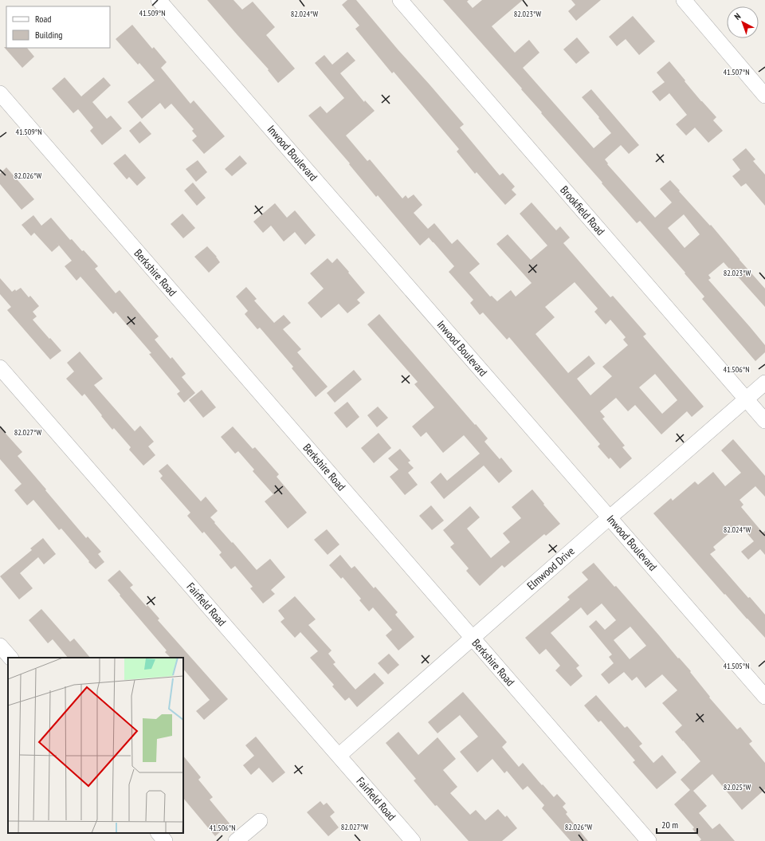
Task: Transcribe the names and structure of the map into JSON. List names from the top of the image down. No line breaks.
{"streets":{"street":["Inwood Boulevard","Brookfield Road","Berkshire Road","Elmwood Drive","Fairfield Road"]},"crossings":[["Inwood Boulevard","Elmwood Drive"],["Brookfield Road","Elmwood Drive"],["Berkshire Road","Elmwood Drive"],["Elmwood Drive","Fairfield Road"]],"legend":["Road","Building"],"scale_bar":"20 m","north":"top left","coordinates":["41.509°N","82.024°W","82.023°W","41.507°N","82.026°W","41.506°N","82.027°W","41.505°N","82.025°W"]}
